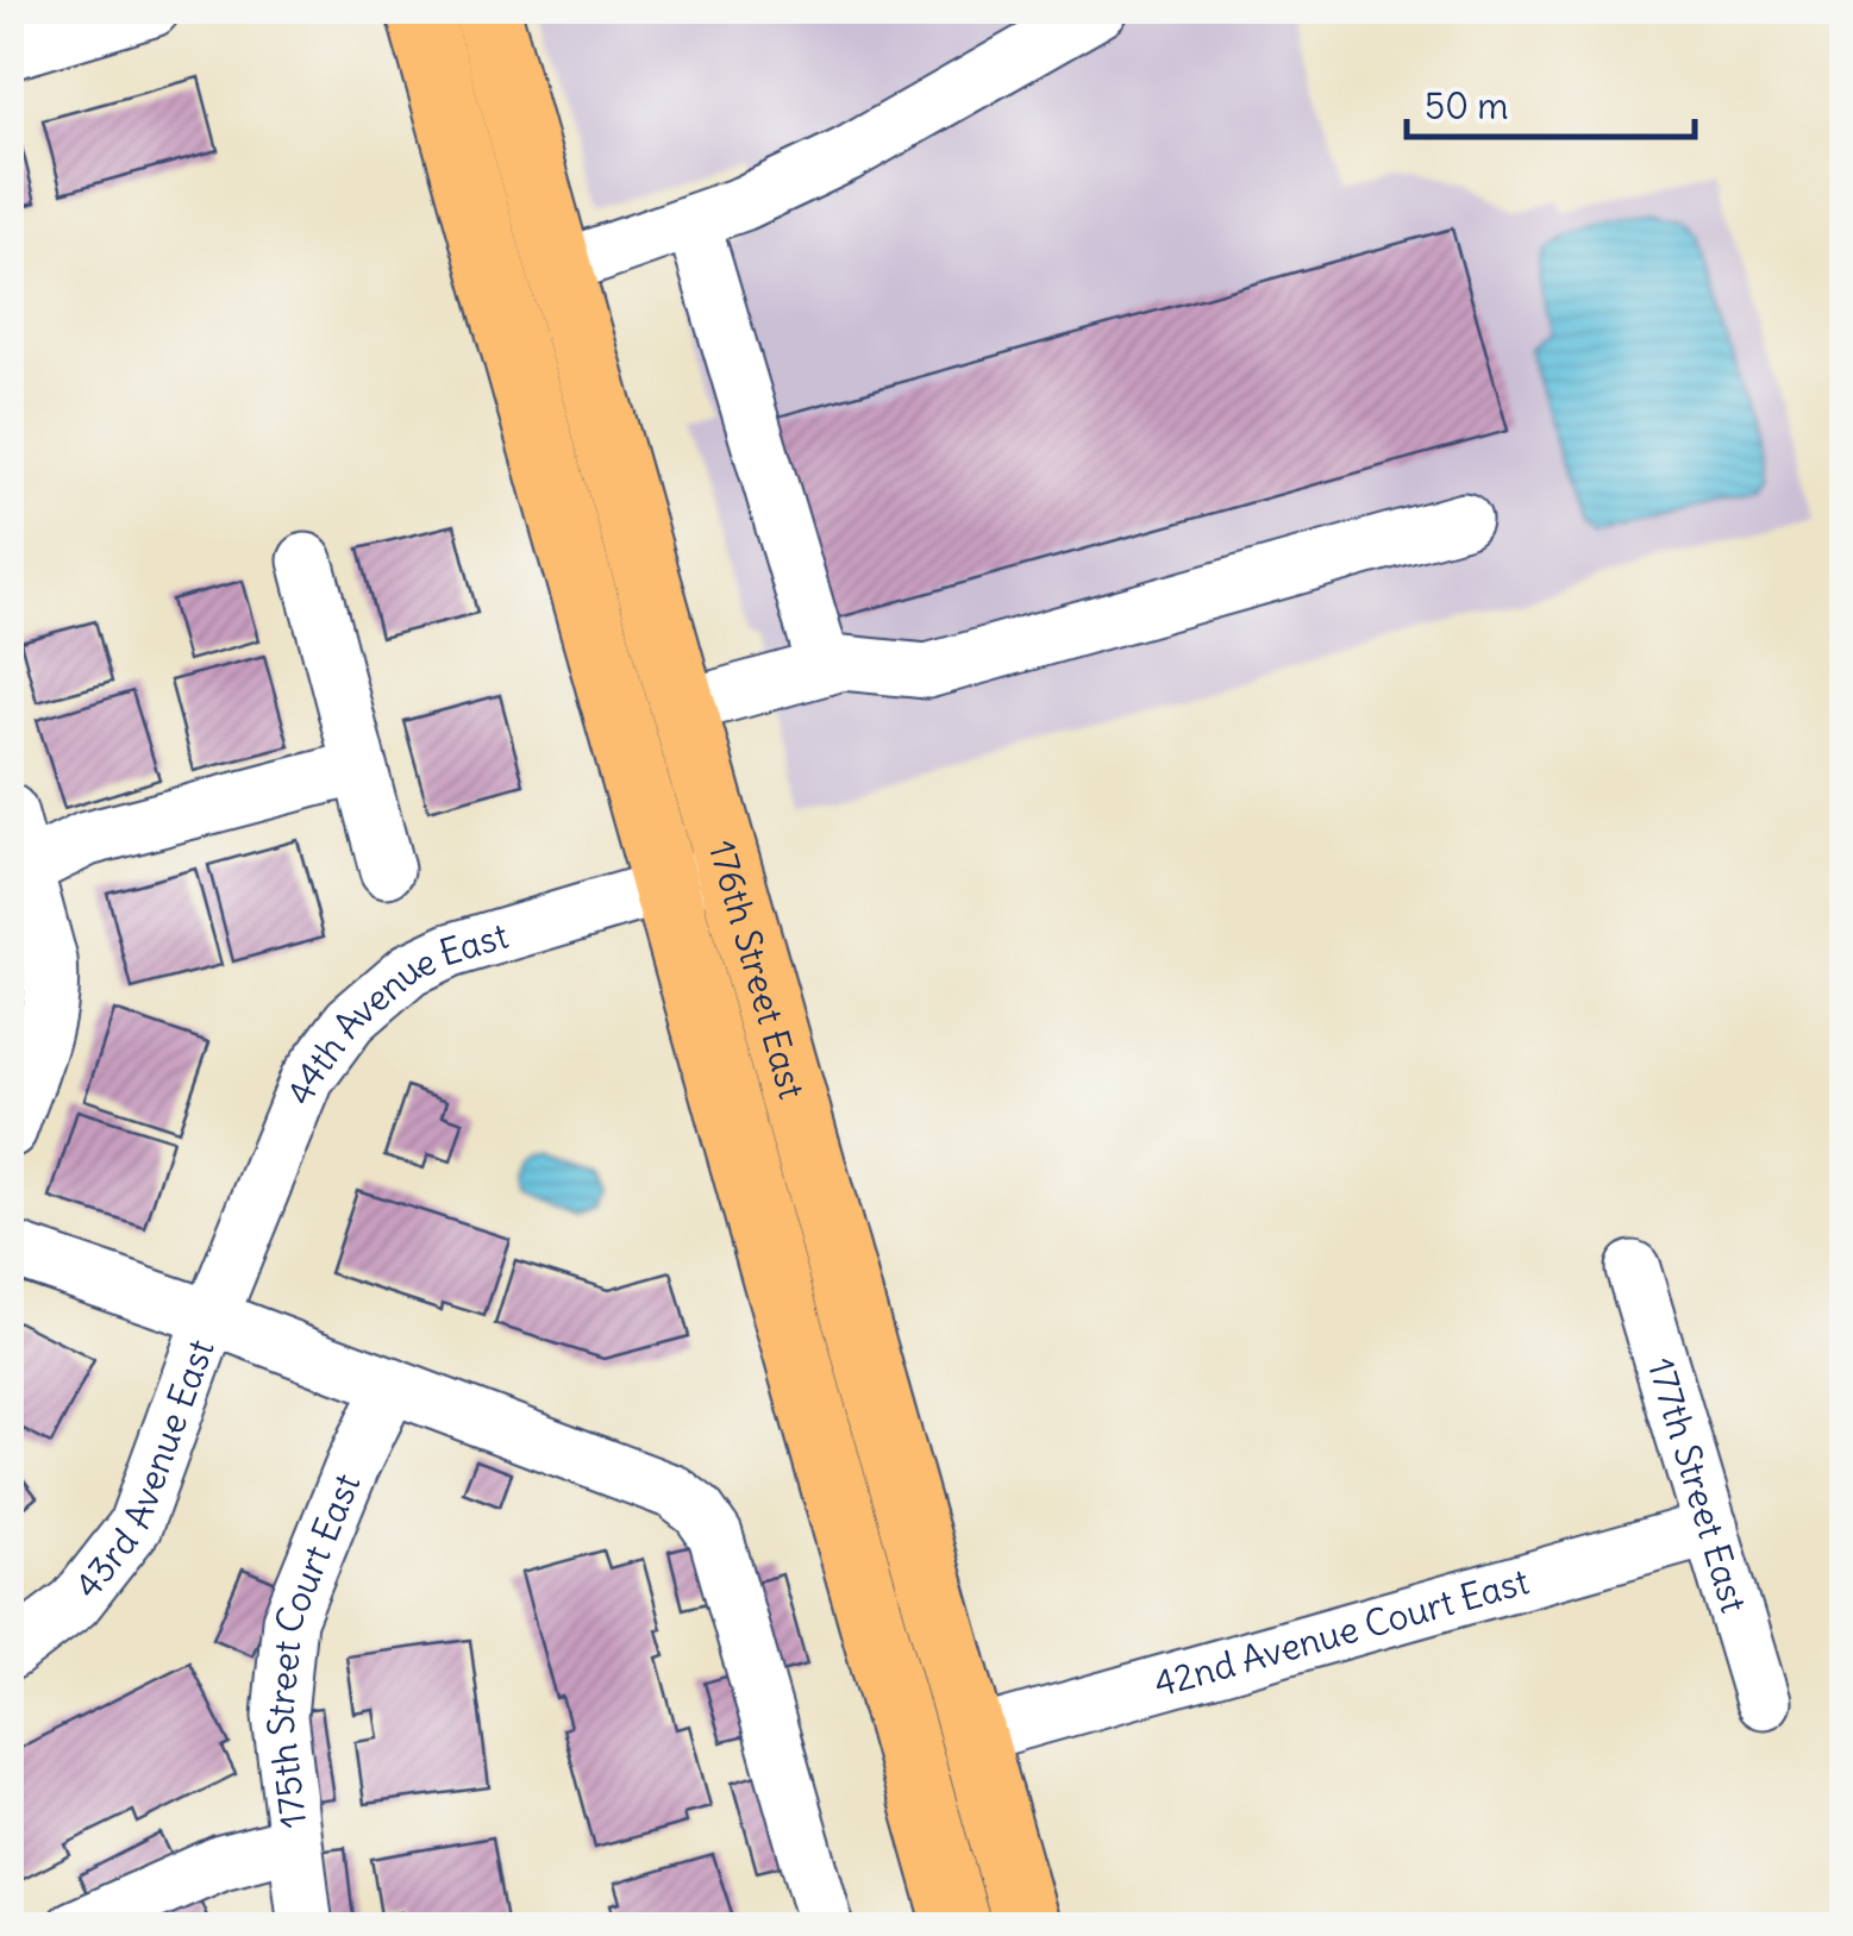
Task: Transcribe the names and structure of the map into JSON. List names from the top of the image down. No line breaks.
{"streets":{"main road":["176th Street East"],"street":["44th Avenue East","43rd Avenue East","177th Street East","42nd Avenue Court East","175th Street Court East"]},"crossings":[["176th Street East","44th Avenue East"],["176th Street East","42nd Avenue Court East"],["44th Avenue East","43rd Avenue East"],["177th Street East","42nd Avenue Court East"]],"scale_bar":"50 m"}
